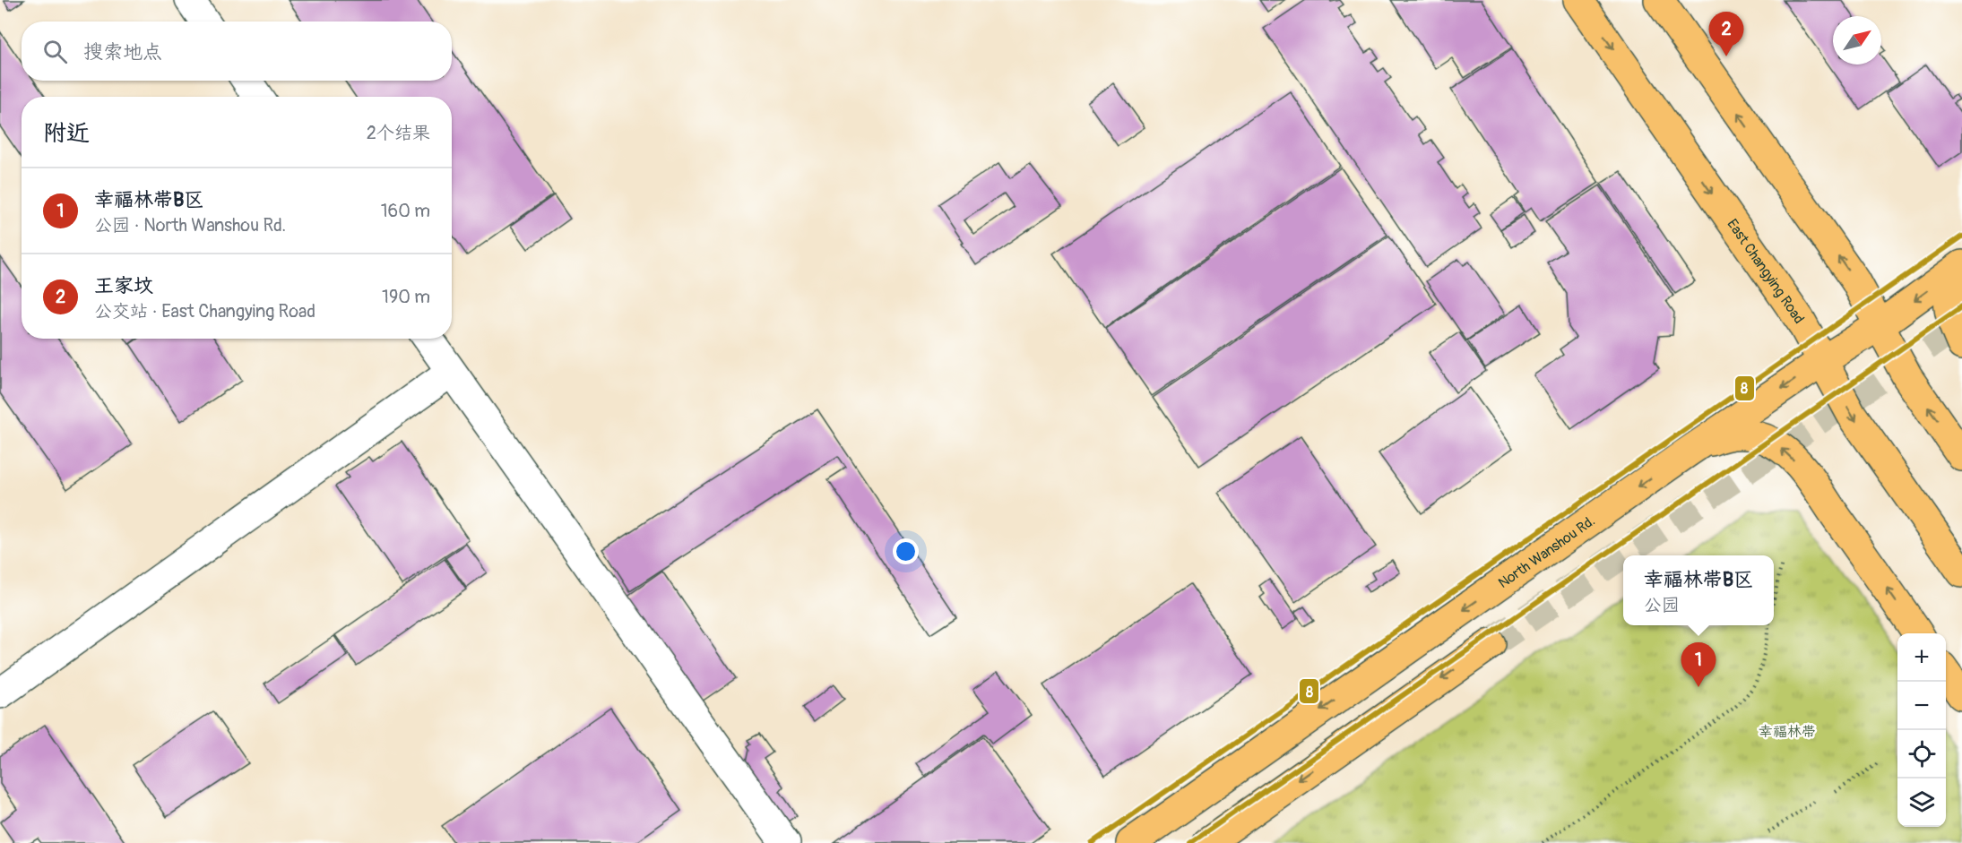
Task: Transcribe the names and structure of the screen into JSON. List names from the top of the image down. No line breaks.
{"streets":{"main road":["East Changying Road","North Wanshou Rd."]},"crossings":[["East Changying Road","North Wanshou Rd."]],"parks":["幸福林带"],"lines":["transit line 8"],"north":"top right","page":{"pins":["2","1"],"search":"搜索地点","heading":["附近","2个结果"],"list":[{"mark":"1","name":"幸福林带B区","note":"公园 · North Wanshou Rd.","value":"160 m"},{"mark":"2","name":"王家坟","note":"公交站 · East Changying Road","value":"190 m"}],"popup":["幸福林带B区","公园"],"map_buttons":["+","−"]}}
